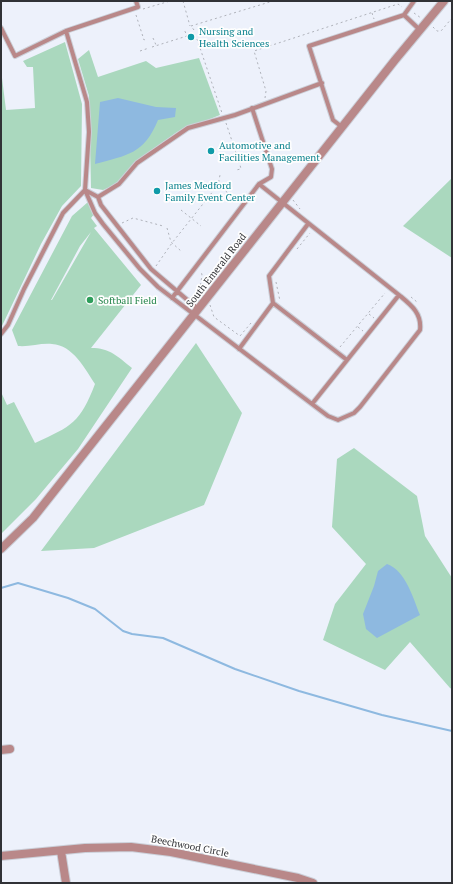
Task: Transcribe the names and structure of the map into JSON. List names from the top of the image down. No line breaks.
{"streets":{"street":["South Emerald Road","Beechwood Circle"]},"places":["Nursing and Health Sciences","Automotive and Facilities Management","James Medford Family Event Center","Softball Field"]}
